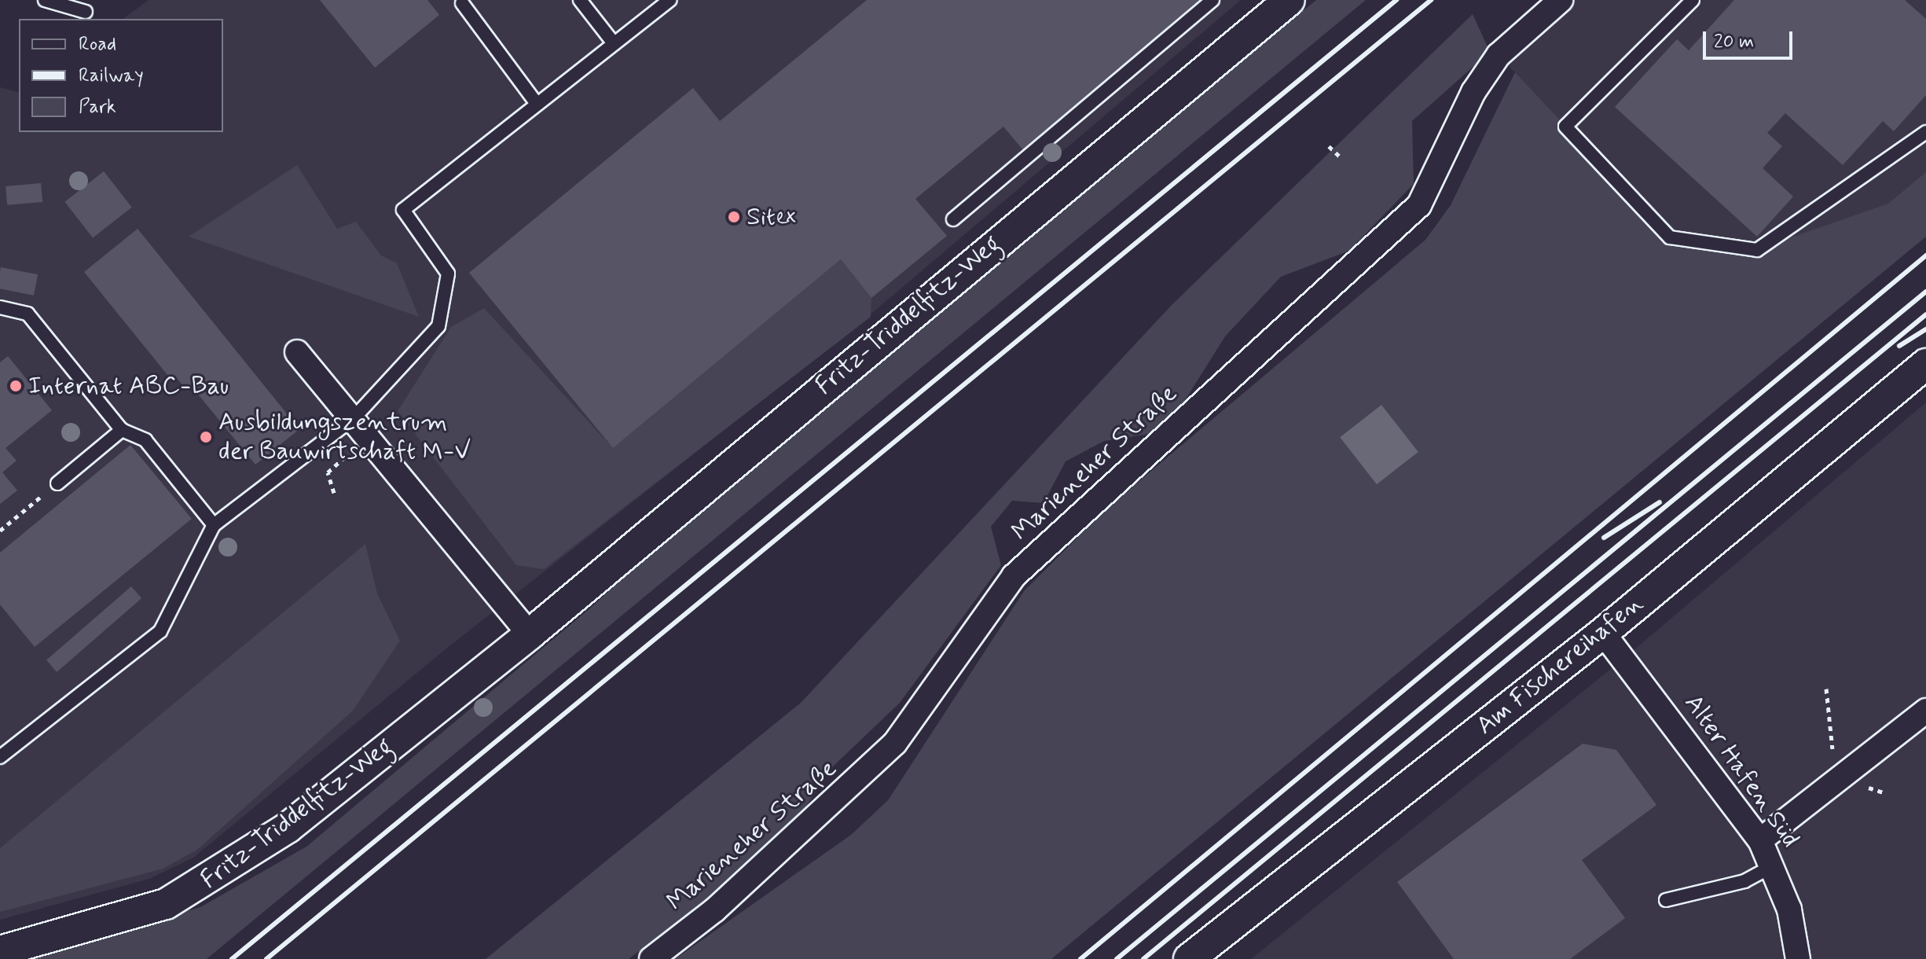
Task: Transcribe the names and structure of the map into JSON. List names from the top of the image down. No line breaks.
{"streets":{"street":["Fritz-Triddelfitz-Weg","Marieneher Straße","Am Fischereihafen","Alter Hafen Süd"]},"crossings":[["Am Fischereihafen","Alter Hafen Süd"]],"places":["Sitex","Internat ABC-Bau","Ausbildungszentrum der Bauwirtschaft M-V"],"legend":["Road","Railway","Park"],"scale_bar":"20 m"}
